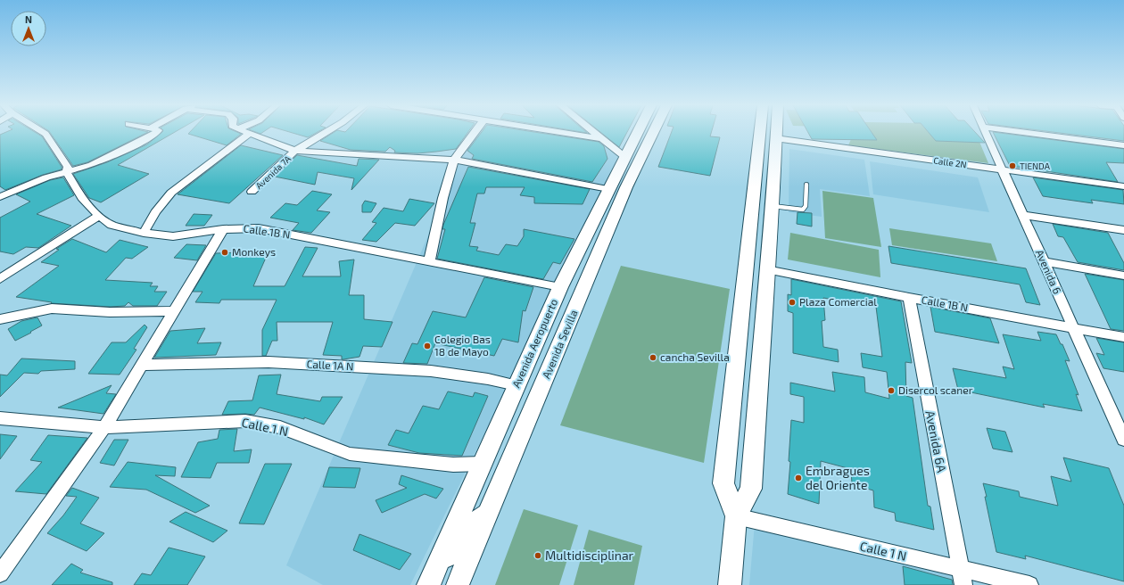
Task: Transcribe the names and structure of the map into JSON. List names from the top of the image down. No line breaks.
{"streets":{"main road":["Avenida Aeropuerto","Avenida Sevilla"],"street":["Calle 2N","Avenida 7A","Calle 1B N","Avenida 6","Calle 1A N","Calle 1 N","Avenida 6A"]},"crossings":[["Calle 2N","Avenida 6"],["Calle 1B N","Avenida 6"],["Calle 1B N","Avenida Aeropuerto"],["Calle 1B N","Avenida 6A"],["Avenida Aeropuerto","Avenida Sevilla"],["Avenida Aeropuerto","Calle 1A N"],["Avenida Aeropuerto","Calle 1 N"],["Calle 1 N","Avenida 6A"]],"places":["TIENDA","Monkeys","Plaza Comercial","Colegio Bas 18 de Mayo","cancha Sevilla","Disercol scaner","Embragues del Oriente","Multidisciplinar"],"north":"top"}
